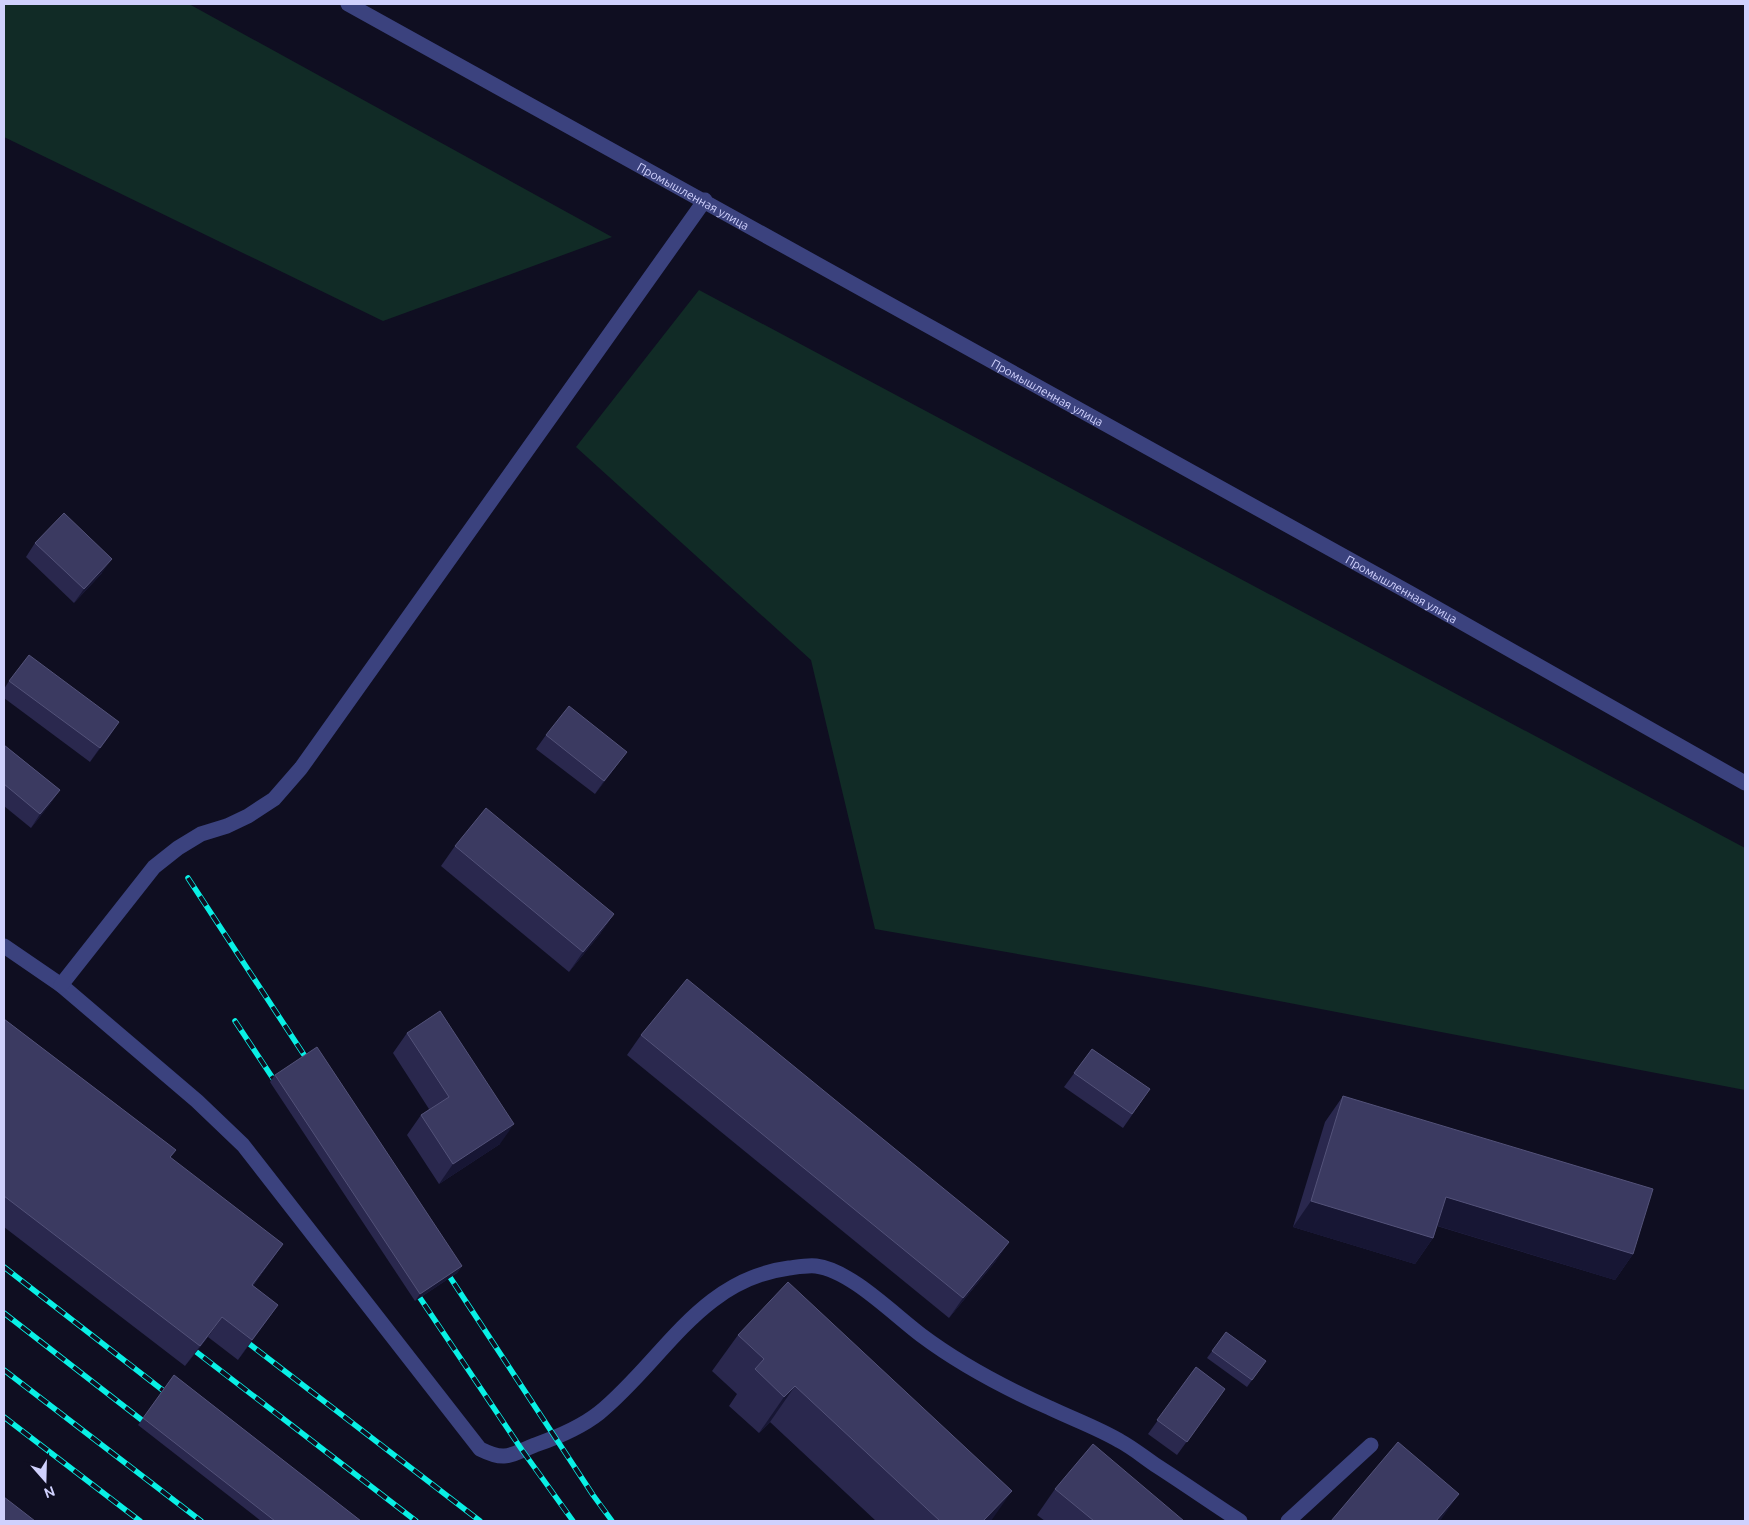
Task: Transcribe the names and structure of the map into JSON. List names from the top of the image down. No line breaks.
{"streets":{"street":["Промышленная улица"]},"north":"bottom"}
